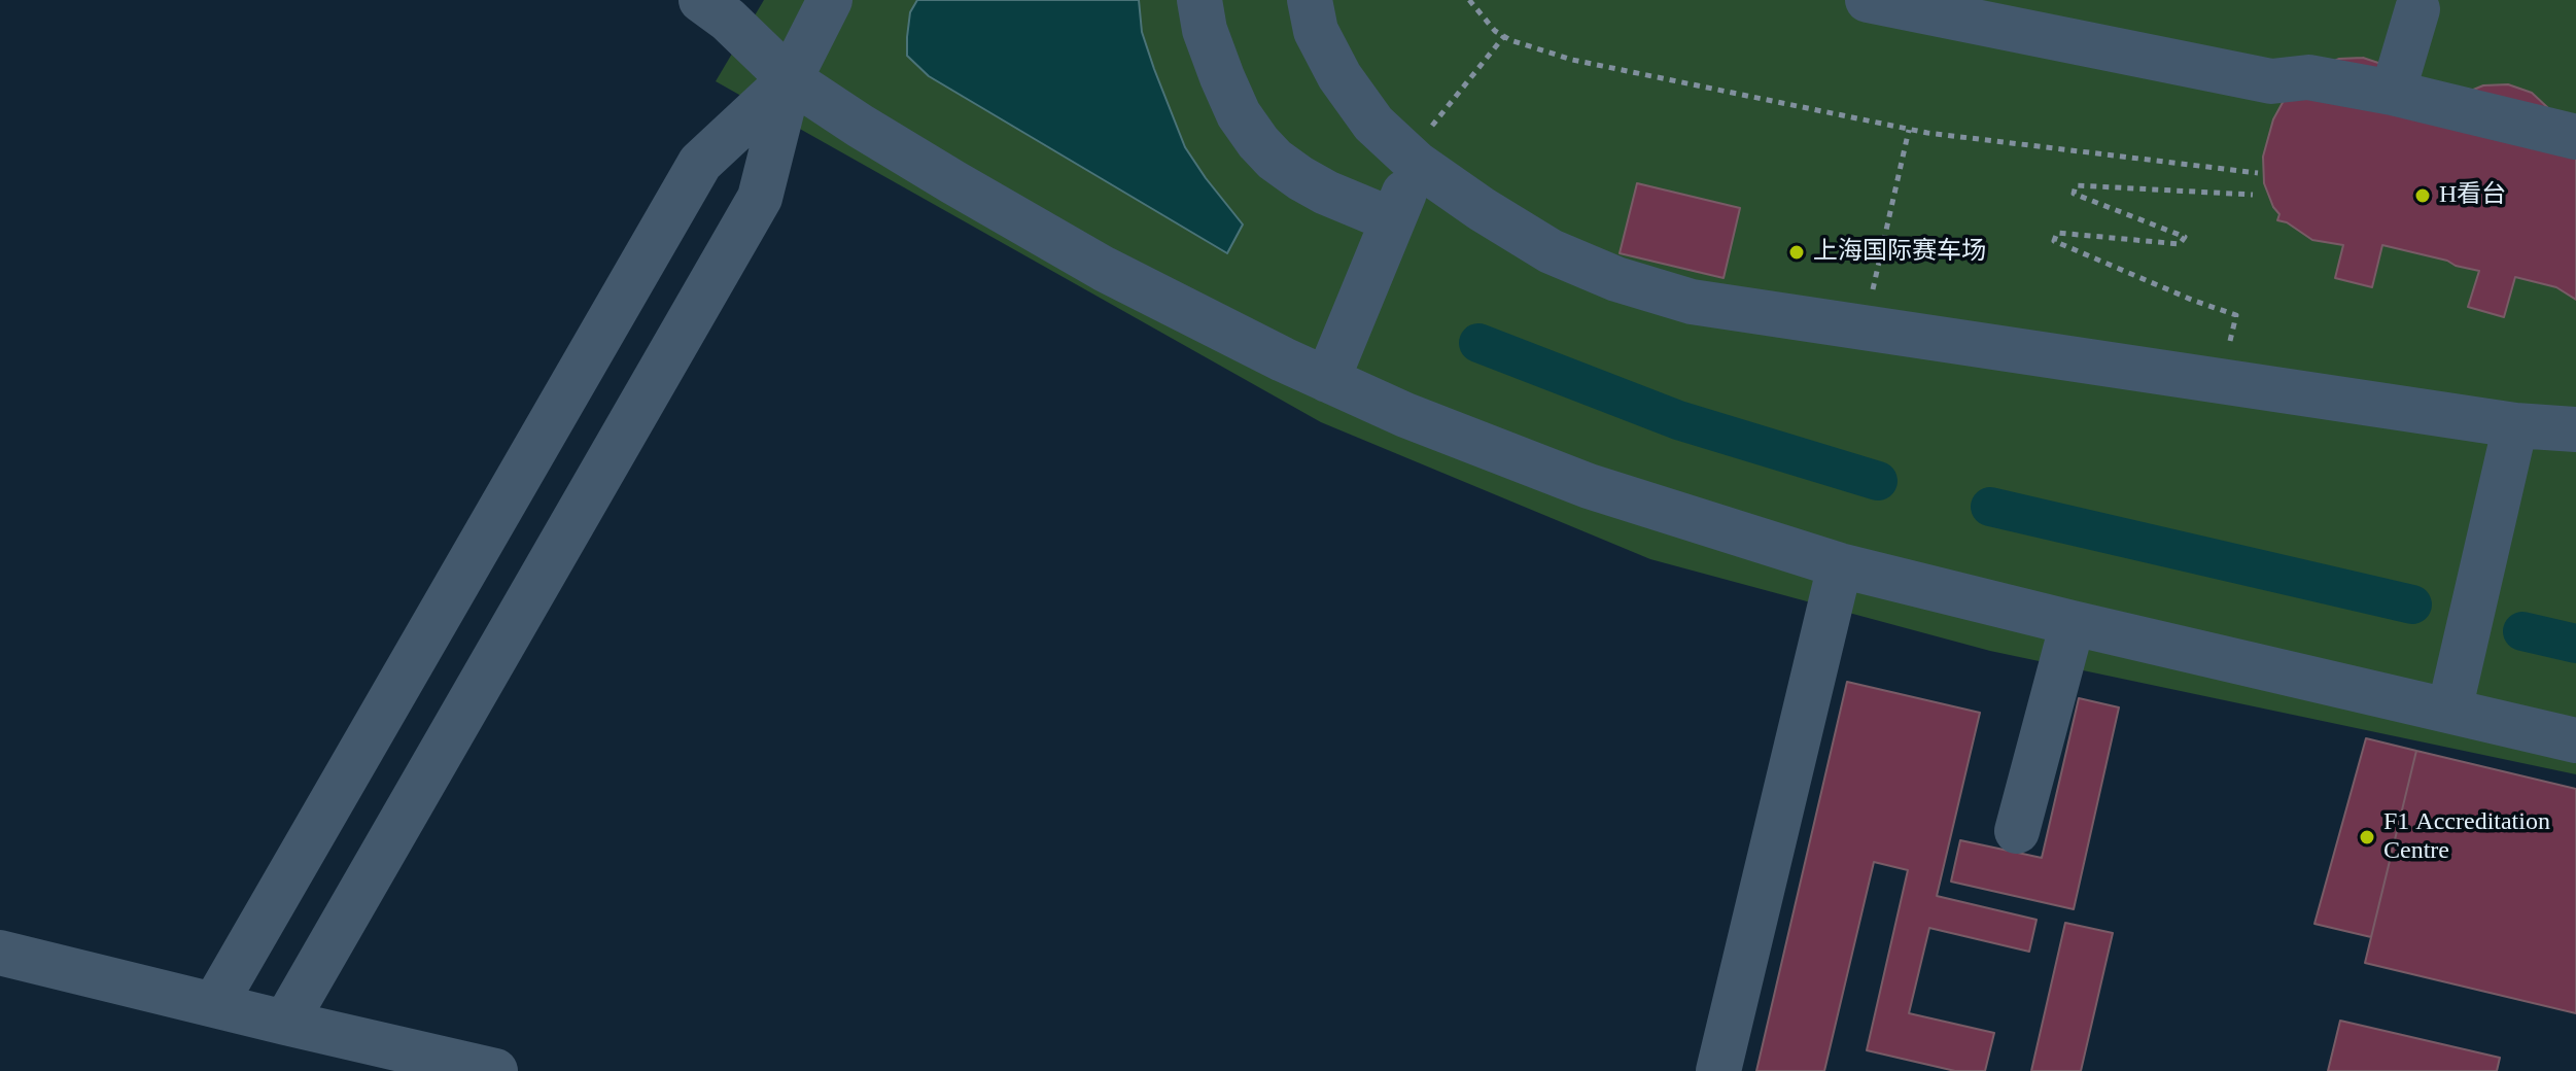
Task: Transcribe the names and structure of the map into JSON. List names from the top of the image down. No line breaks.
{"places":["H看台","上海国际赛车场","F1 Accreditation Centre"]}
